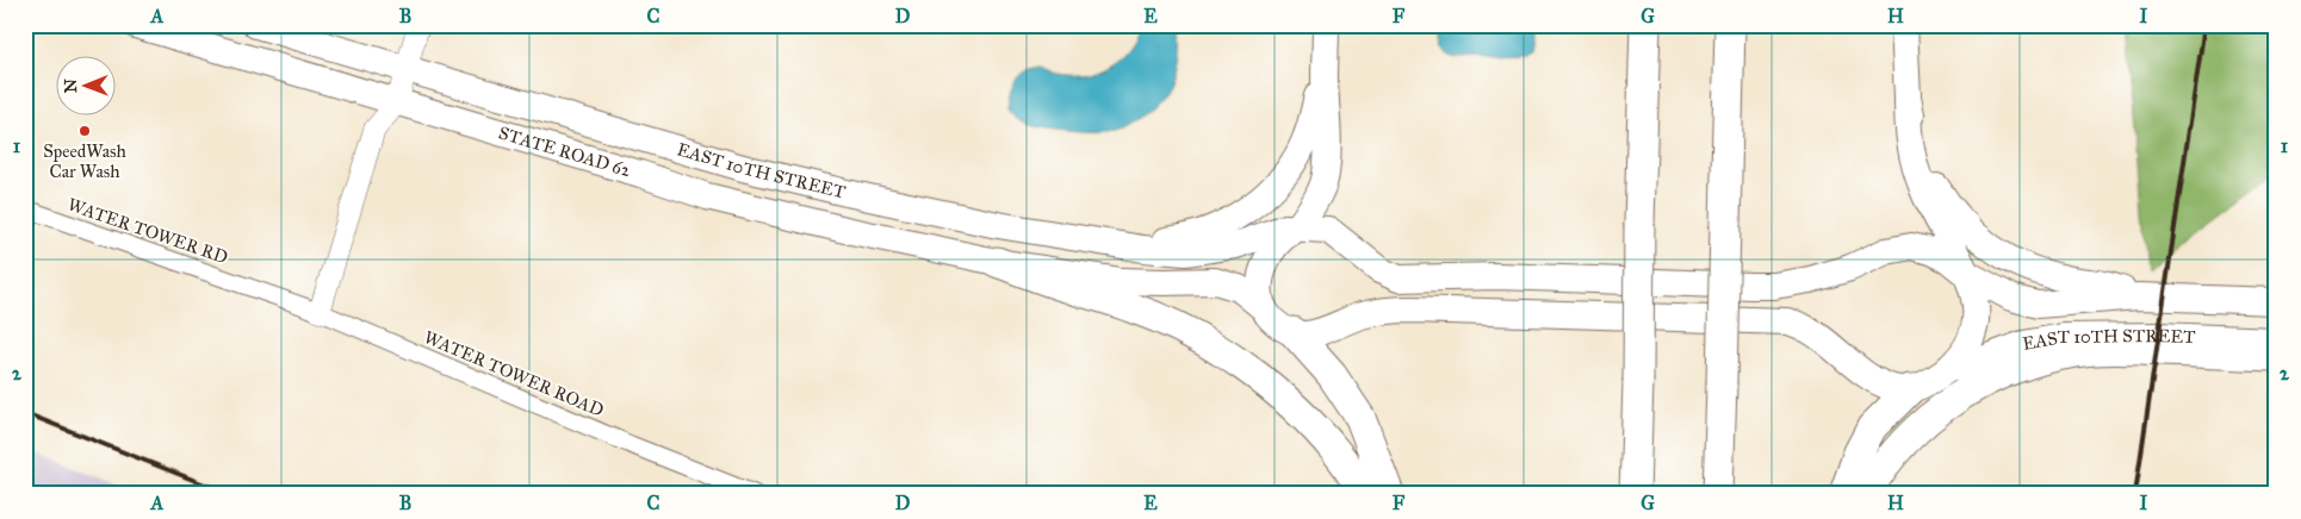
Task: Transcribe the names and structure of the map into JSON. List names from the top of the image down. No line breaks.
{"streets":{"main road":["STATE ROAD 62","EAST 10TH STREET"],"street":["WATER TOWER RD","WATER TOWER ROAD"]},"crossings":[["WATER TOWER RD","WATER TOWER ROAD"]],"places":["SpeedWash Car Wash"],"north":"left","grid":{"columns":["A","B","C","D","E","F","G","H","I"],"rows":["1","2"]}}
